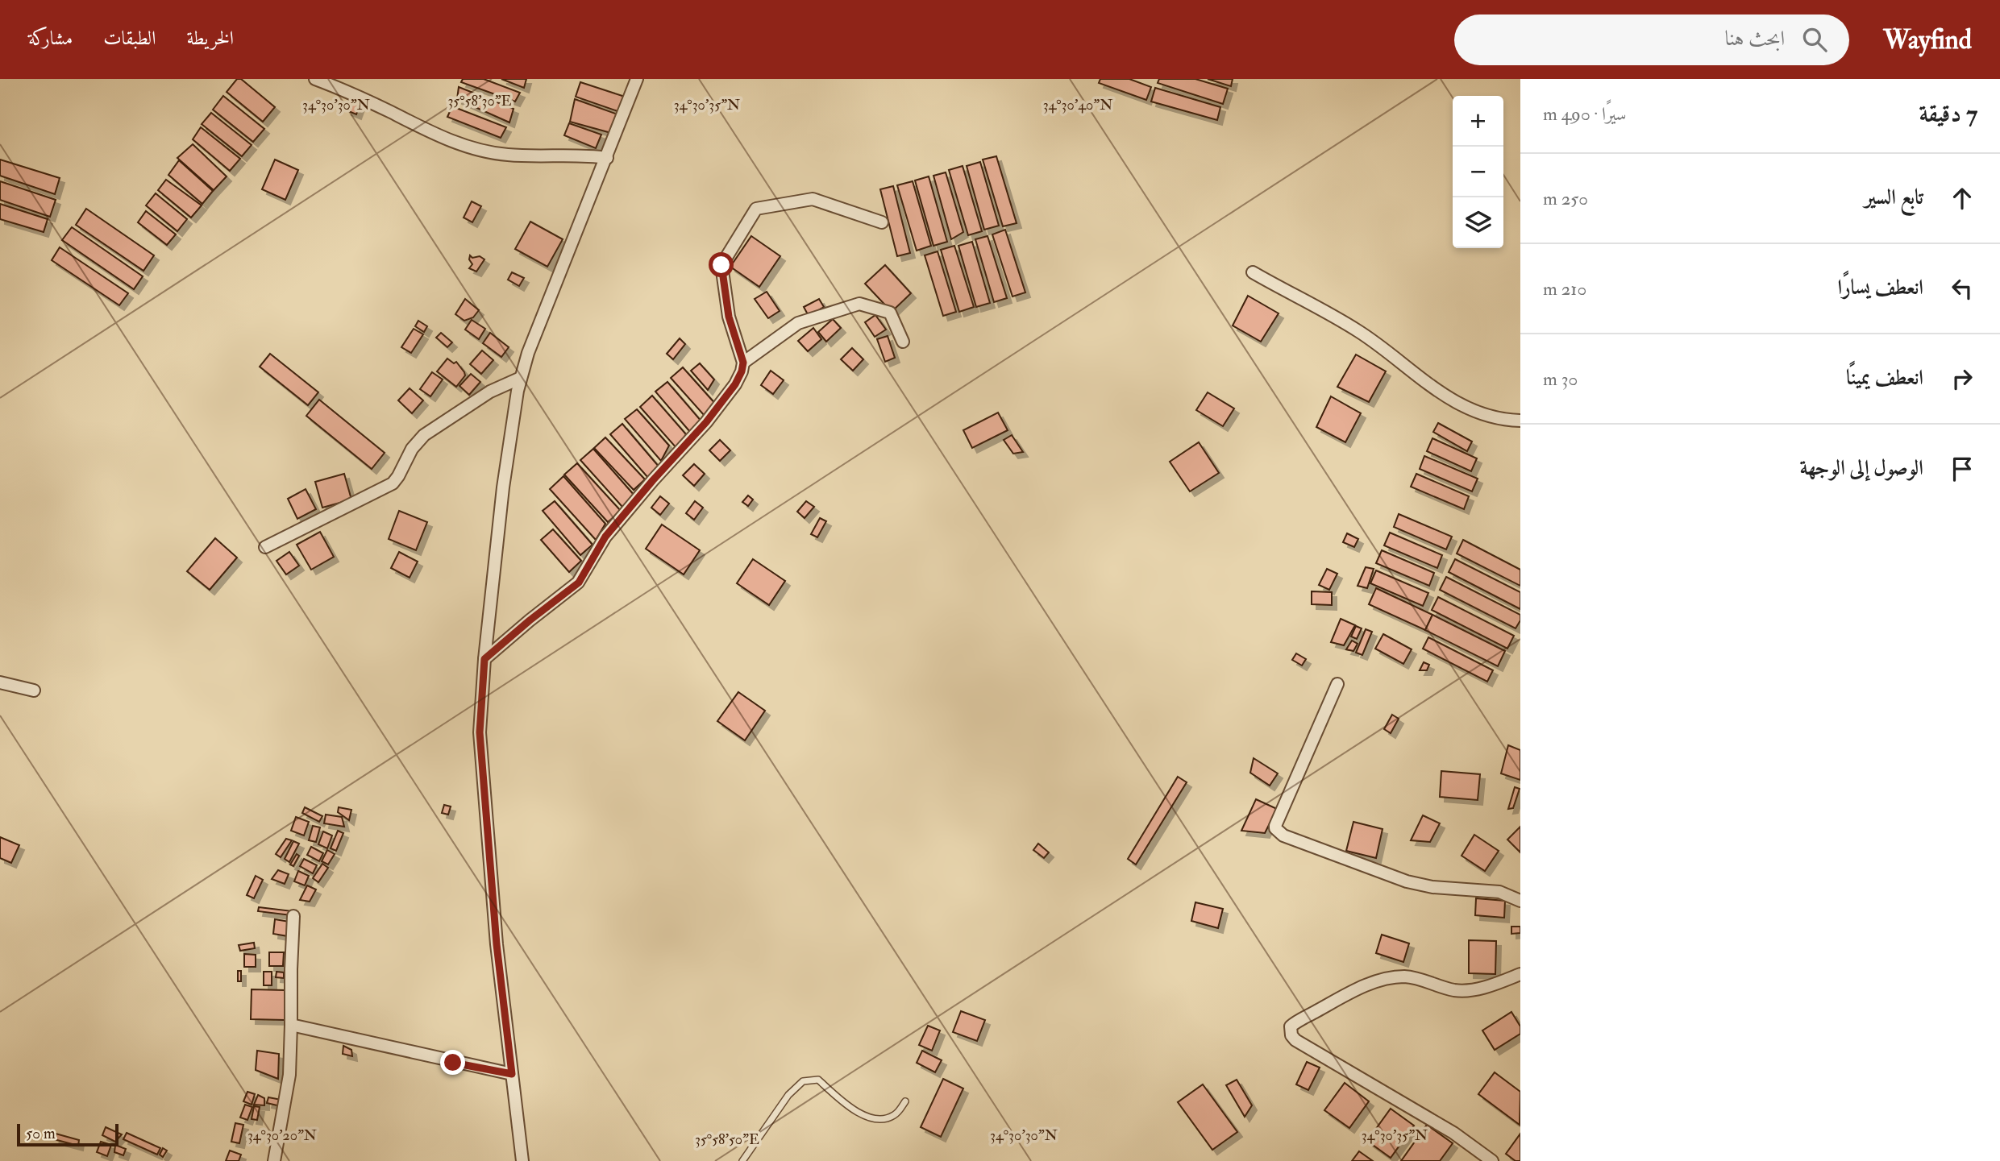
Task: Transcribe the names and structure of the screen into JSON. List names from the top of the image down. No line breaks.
{"scale_bar":"50 m","page":{"header":"Wayfind","search":"ابحث هنا","nav":["الخريطة","الطبقات","مشاركة"],"heading":["7 دقيقة","سيرًا · 490 m"],"map_buttons":["+","−"],"list":[["تابع السير","250 m"],["انعطف يسارًا","210 m"],["انعطف يمينًا","30 m"],"الوصول إلى الوجهة"],"scale":"50 m"},"coordinates":["35°58'30\"E","34°30'30\"N","34°30'35\"N","34°30'40\"N","34°30'20\"N","35°58'50\"E"]}
